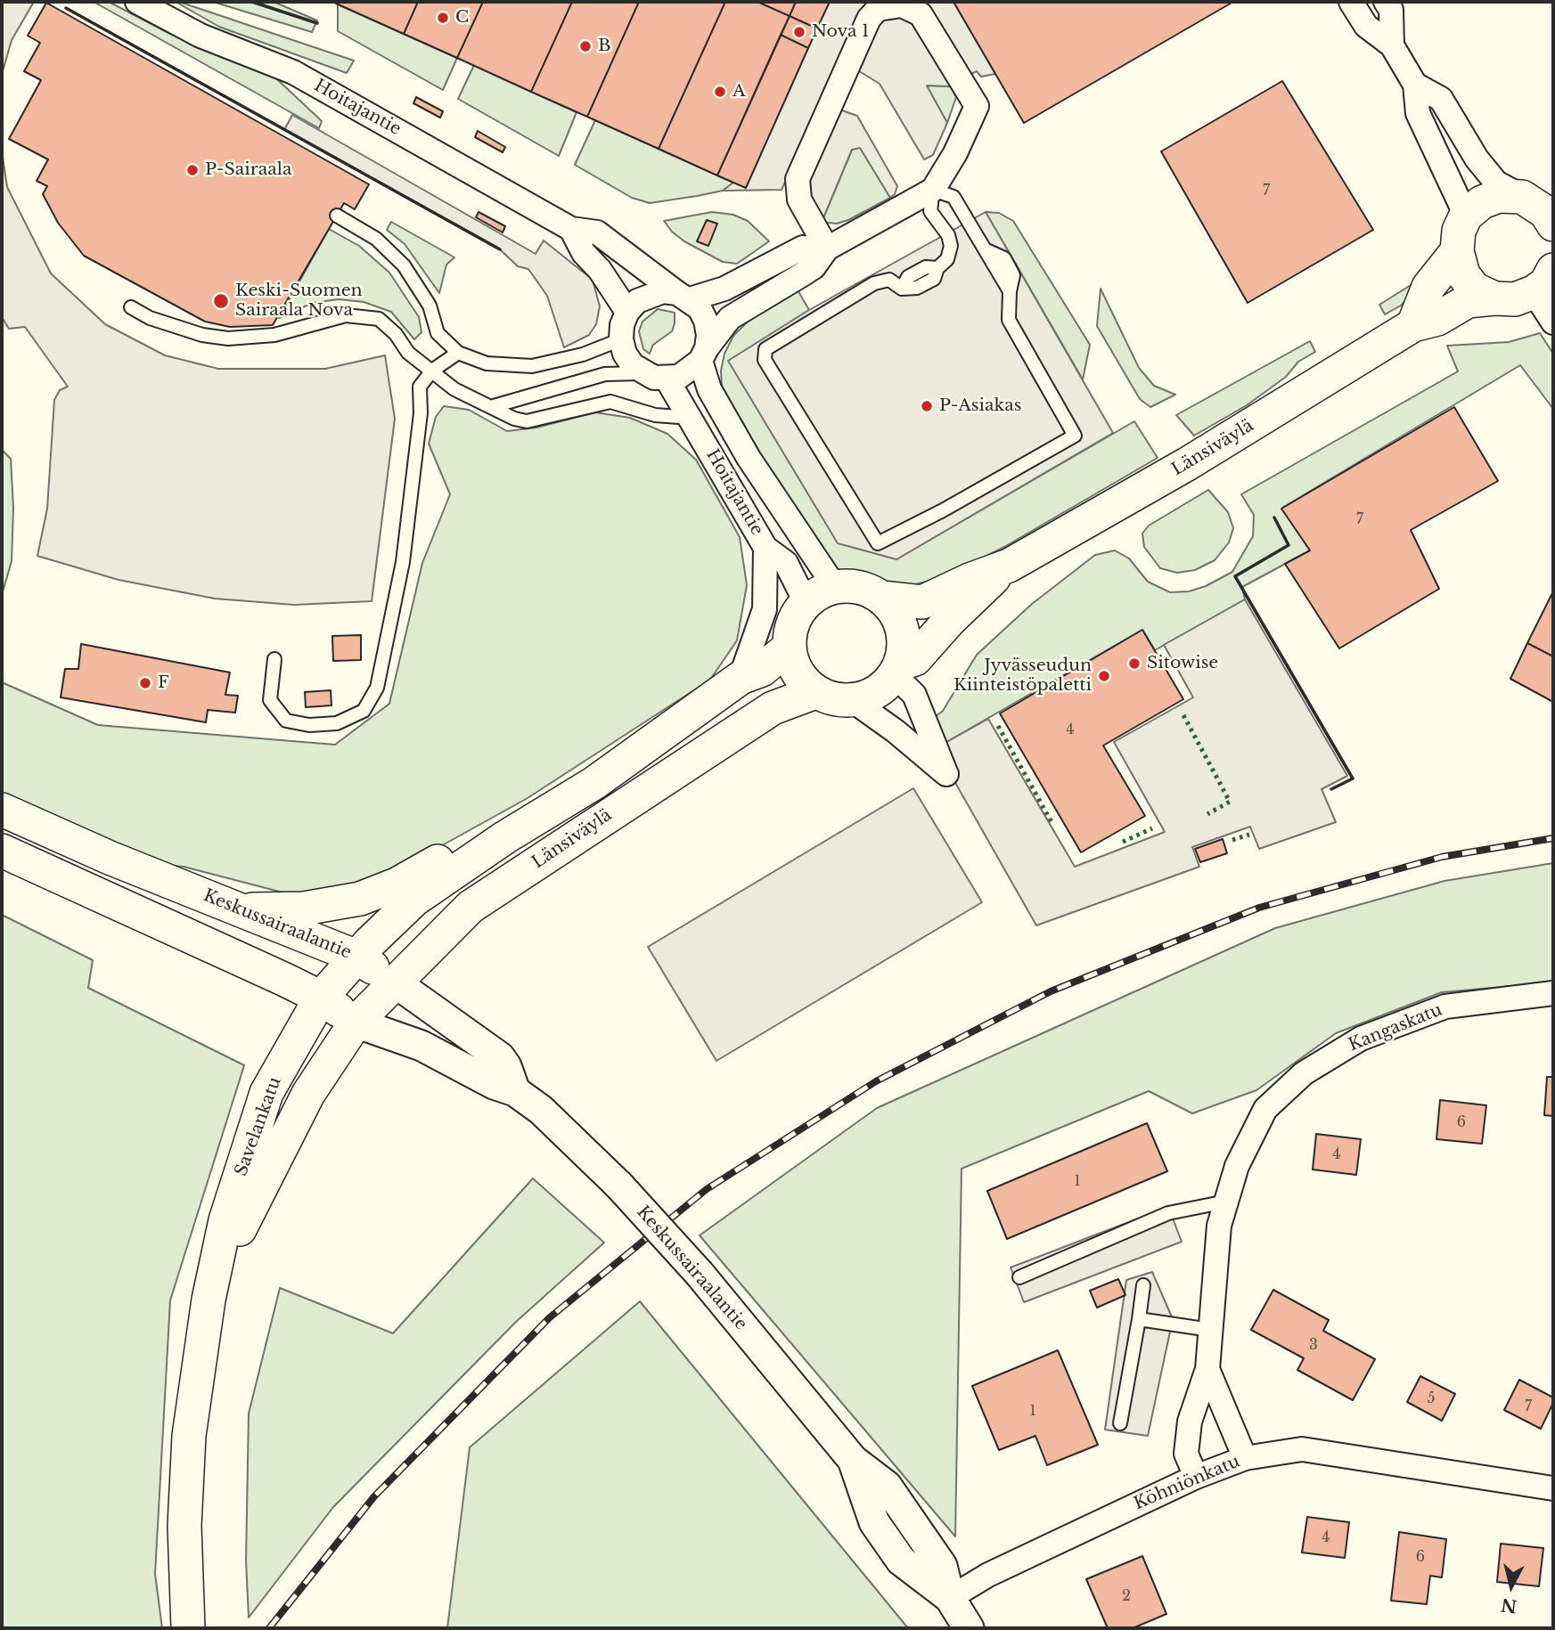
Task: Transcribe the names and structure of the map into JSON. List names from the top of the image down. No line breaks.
{"streets":{"main road":["Länsiväylä","Keskussairaalantie","Savelankatu"],"street":["Hoitajantie","Kangaskatu","Köhniönkatu"]},"crossings":[["Hoitajantie","Länsiväylä"],["Länsiväylä","Keskussairaalantie"],["Länsiväylä","Savelankatu"],["Keskussairaalantie","Savelankatu"],["Keskussairaalantie","Köhniönkatu"],["Kangaskatu","Köhniönkatu"]],"places":["C","Nova 1","B","A","P-Sairaala","Keski-Suomen Sairaala Nova","P-Asiakas","Sitowise","Jyvässeudun Kiinteistöpaletti","F"],"house_numbers":["7","7","4","6","4","1","3","5","7","1","4","6","2"],"north":"bottom"}
